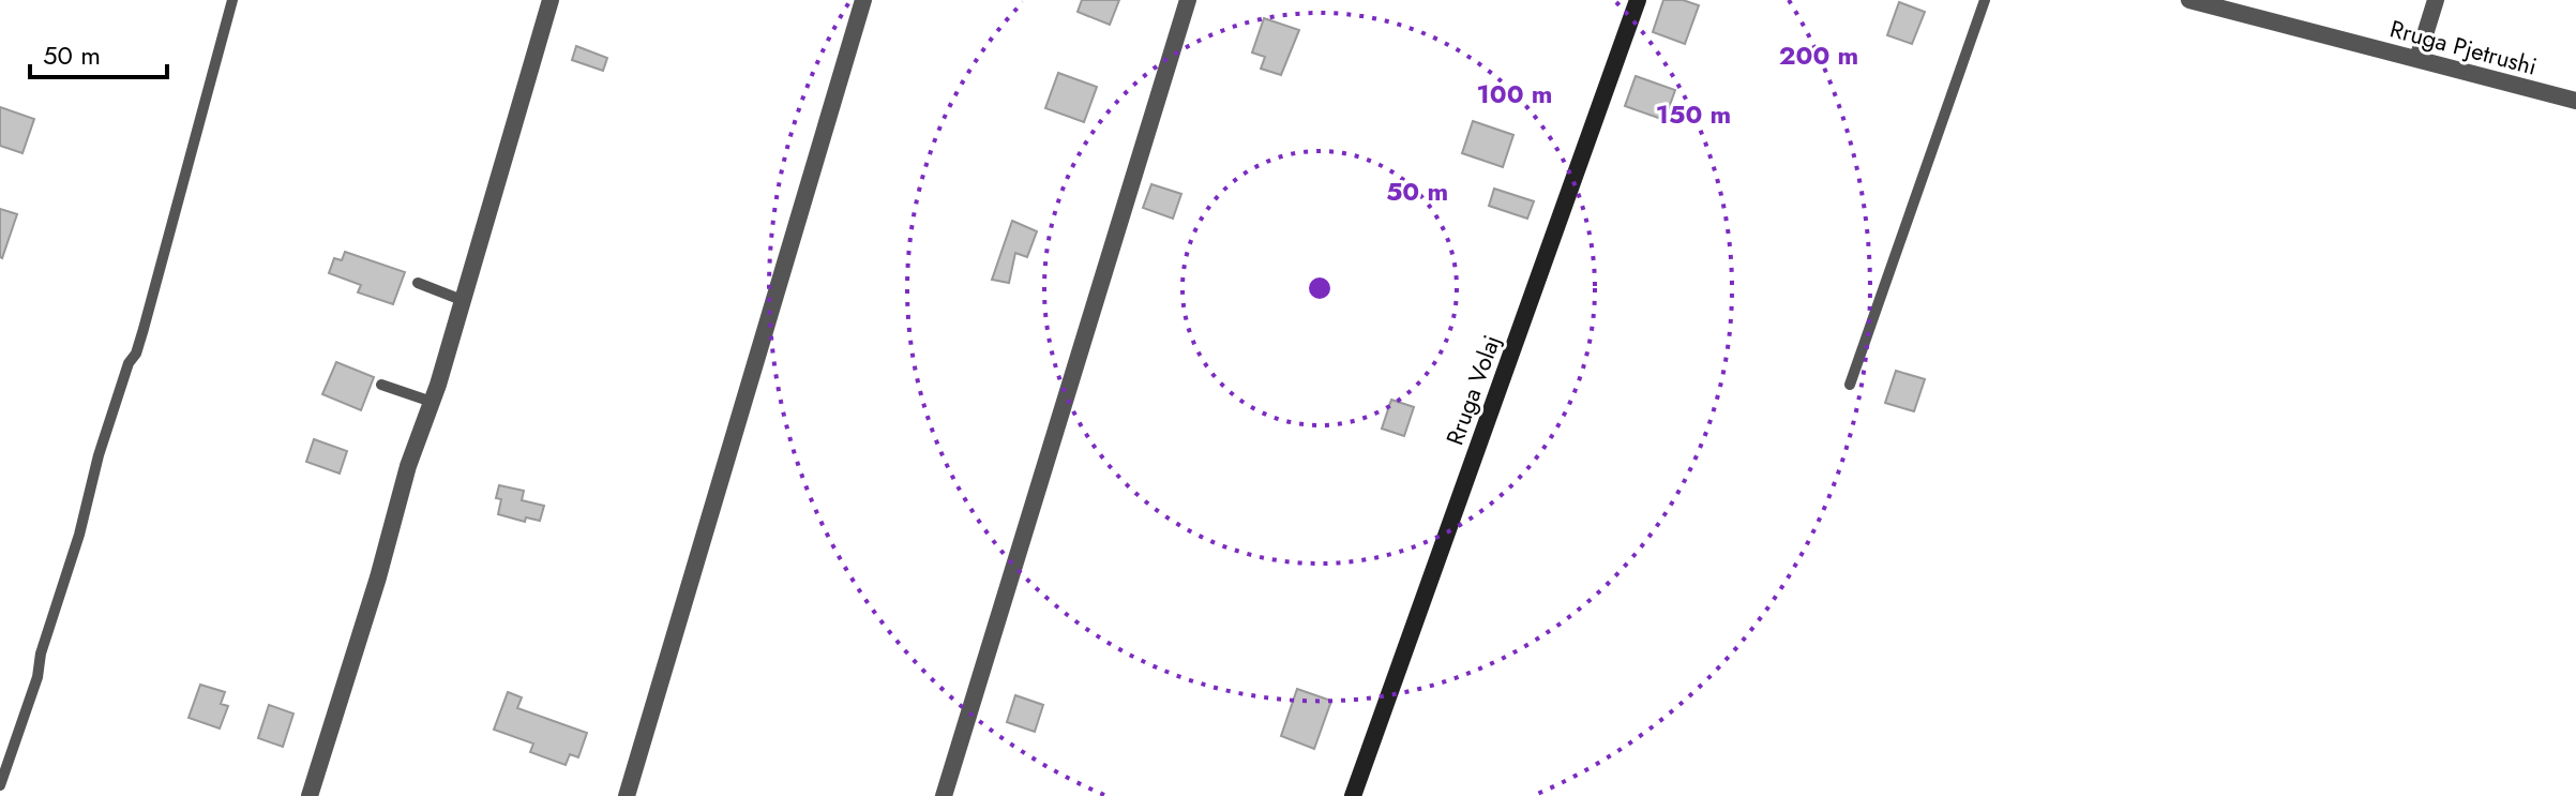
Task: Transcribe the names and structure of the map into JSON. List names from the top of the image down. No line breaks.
{"streets":{"street":["Rruga Pjetrushi","Rruga Volaj"]},"scale_bar":"50 m","rings":["200 m","100 m","150 m","50 m"]}
